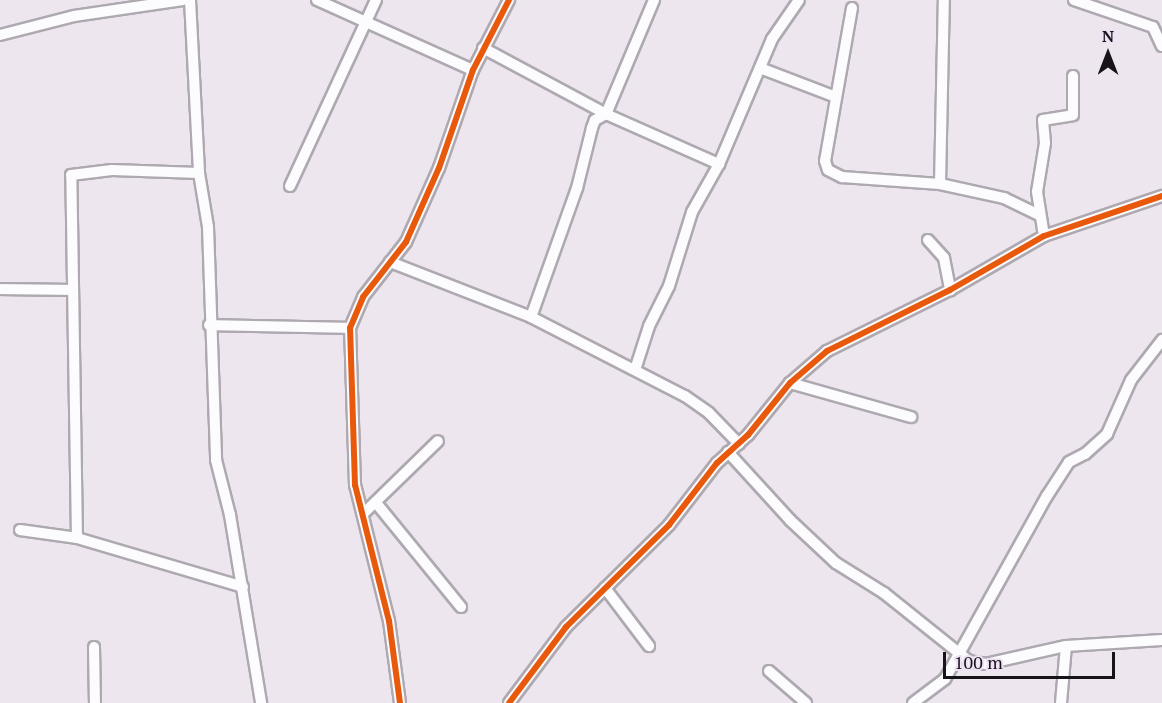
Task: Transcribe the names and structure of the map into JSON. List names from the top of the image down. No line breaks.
{"scale_bar":"100 m","north":"top"}
